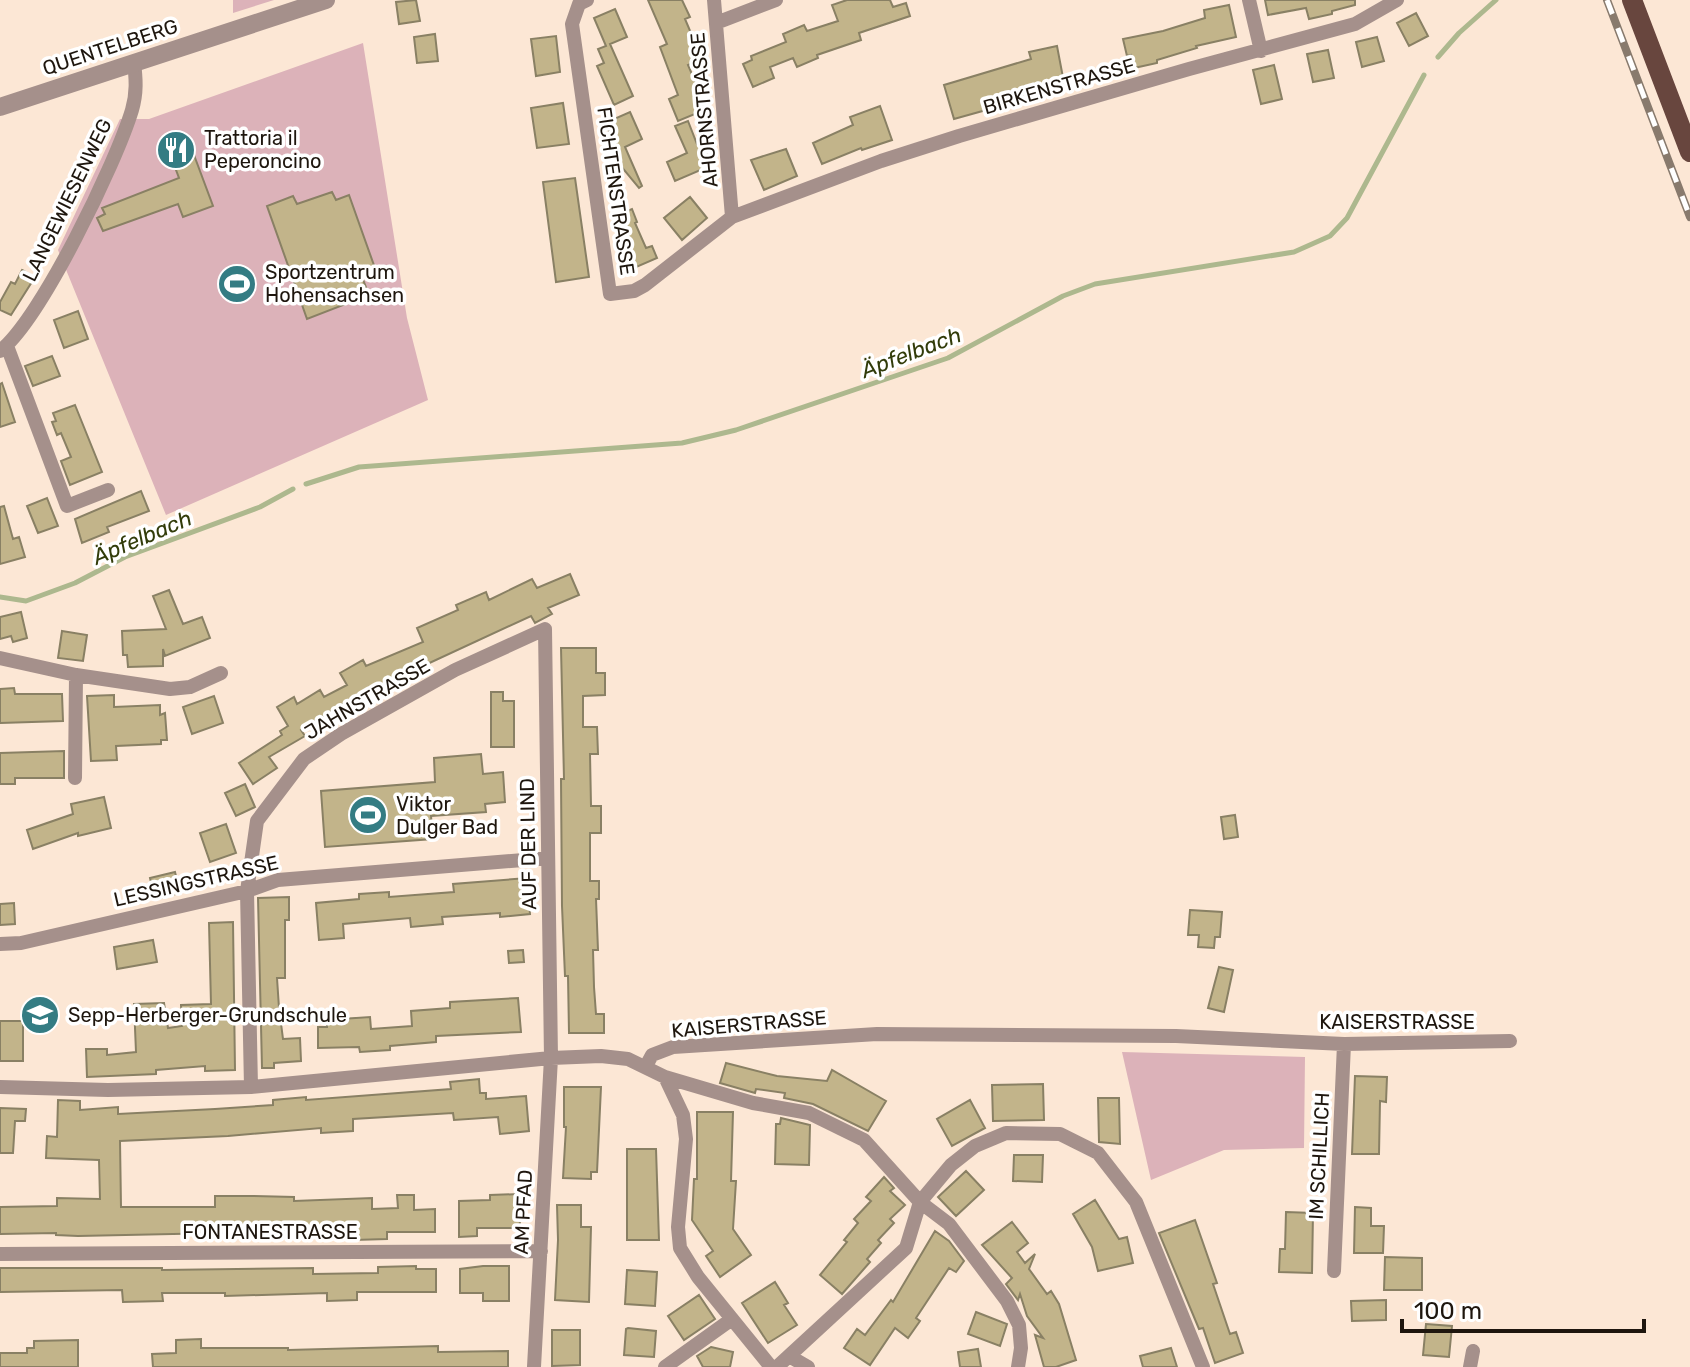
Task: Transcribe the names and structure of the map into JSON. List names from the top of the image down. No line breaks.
{"streets":{"street":["QUENTELBERG","BIRKENSTRASSE","AHORNSTRASSE","FICHTENSTRASSE","LANGEWIESENWEG","JAHNSTRASSE","AUF DER LIND","LESSINGSTRASSE","KAISERSTRASSE","IM SCHILLICH","AM PFAD","FONTANESTRASSE"]},"crossings":[["QUENTELBERG","LANGEWIESENWEG"],["BIRKENSTRASSE","AHORNSTRASSE"],["BIRKENSTRASSE","FICHTENSTRASSE"],["AHORNSTRASSE","FICHTENSTRASSE"],["JAHNSTRASSE","AUF DER LIND"],["JAHNSTRASSE","LESSINGSTRASSE"],["AUF DER LIND","LESSINGSTRASSE"],["AUF DER LIND","AM PFAD"],["KAISERSTRASSE","IM SCHILLICH"],["AM PFAD","FONTANESTRASSE"]],"water":["Äpfelbach"],"places":{"restaurant":["Trattoria il Peperoncino"],"sports":["Sportzentrum Hohensachsen","Viktor Dulger Bad"],"school or university":["Sepp-Herberger-Grundschule"]},"scale_bar":"100 m"}
